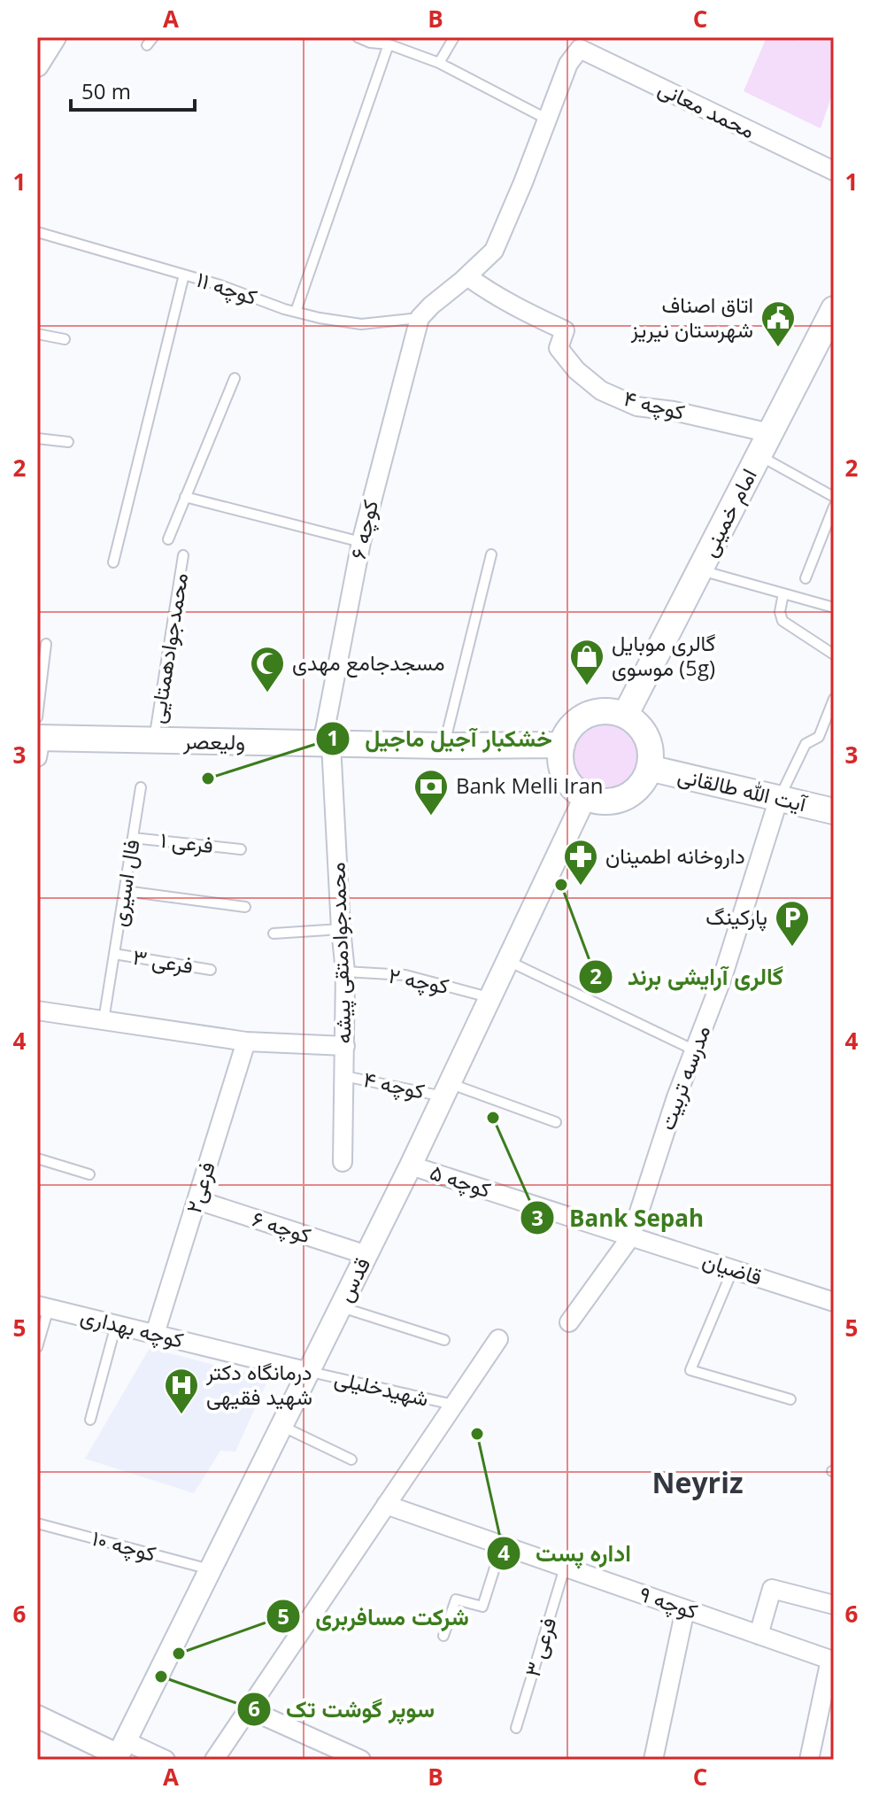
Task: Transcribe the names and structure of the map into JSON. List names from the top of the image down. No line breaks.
{"streets":{"main road":["امام خمینی","ولیعصر","آیت الله طالقانی"],"street":["محمد معانی","کوچه ۴","۶ کوچه","محمدجوادمتقی پیشه","مدرسه تربیت","کوچه ۵","فرعی۲","کوچه ۶","قاضیان","قدس","کوچه بهداری","کوچه ۹"],"lane":["کوچه ۱۱","محمدجوادهمتایی","فرعی ۱","فال اسیری","فرعی ۳","کوچه ۲","شهیدخلیلی","کوچه ۱۰"]},"crossings":[["کوچه ۱۱","۶ کوچه"],["کوچه ۴","امام خمینی"],["کوچه ۴","محمدجوادمتقی پیشه"],["کوچه ۴","قدس"],["امام خمینی","ولیعصر"],["امام خمینی","آیت الله طالقانی"],["امام خمینی","قدس"],["۶ کوچه","ولیعصر"],["۶ کوچه","محمدجوادمتقی پیشه"],["محمدجوادهمتایی","ولیعصر"],["ولیعصر","آیت الله طالقانی"],["ولیعصر","محمدجوادمتقی پیشه"],["ولیعصر","قدس"],["آیت الله طالقانی","مدرسه تربیت"],["آیت الله طالقانی","قدس"],["فرعی ۱","فال اسیری"],["فال اسیری","فرعی ۳"],["محمدجوادمتقی پیشه","کوچه ۲"],["فرعی ۳","کوچه ۹"],["کوچه ۲","قدس"],["مدرسه تربیت","کوچه ۵"],["مدرسه تربیت","قاضیان"],["کوچه ۵","قاضیان"],["کوچه ۵","قدس"],["فرعی۲","کوچه ۶"],["فرعی۲","کوچه بهداری"],["کوچه ۶","قدس"],["قدس","کوچه بهداری"],["قدس","شهیدخلیلی"],["قدس","کوچه ۱۰"],["کوچه بهداری","شهیدخلیلی"]],"districts":["Neyriz"],"places":{"public building":["اتاق اصناف شهرستان نیریز"],"shop":["گالری موبایل موسوی (5g)"],"mosque":["مسجدجامع مهدی"],"other":["خشکبار آجیل ماجیل","گالری آرایشی برند","Bank Sepah","اداره پست","شرکت مسافربری","سوپر گوشت تک"],"bank":["Bank Melli Iran"],"pharmacy":["داروخانه اطمینان"],"parking":["پارکینگ"],"hospital":["درمانگاه دکتر شهید فقیهی"]},"scale_bar":"50 m","grid":{"columns":["A","B","C"],"rows":["1","2","3","4","5","6"]}}
